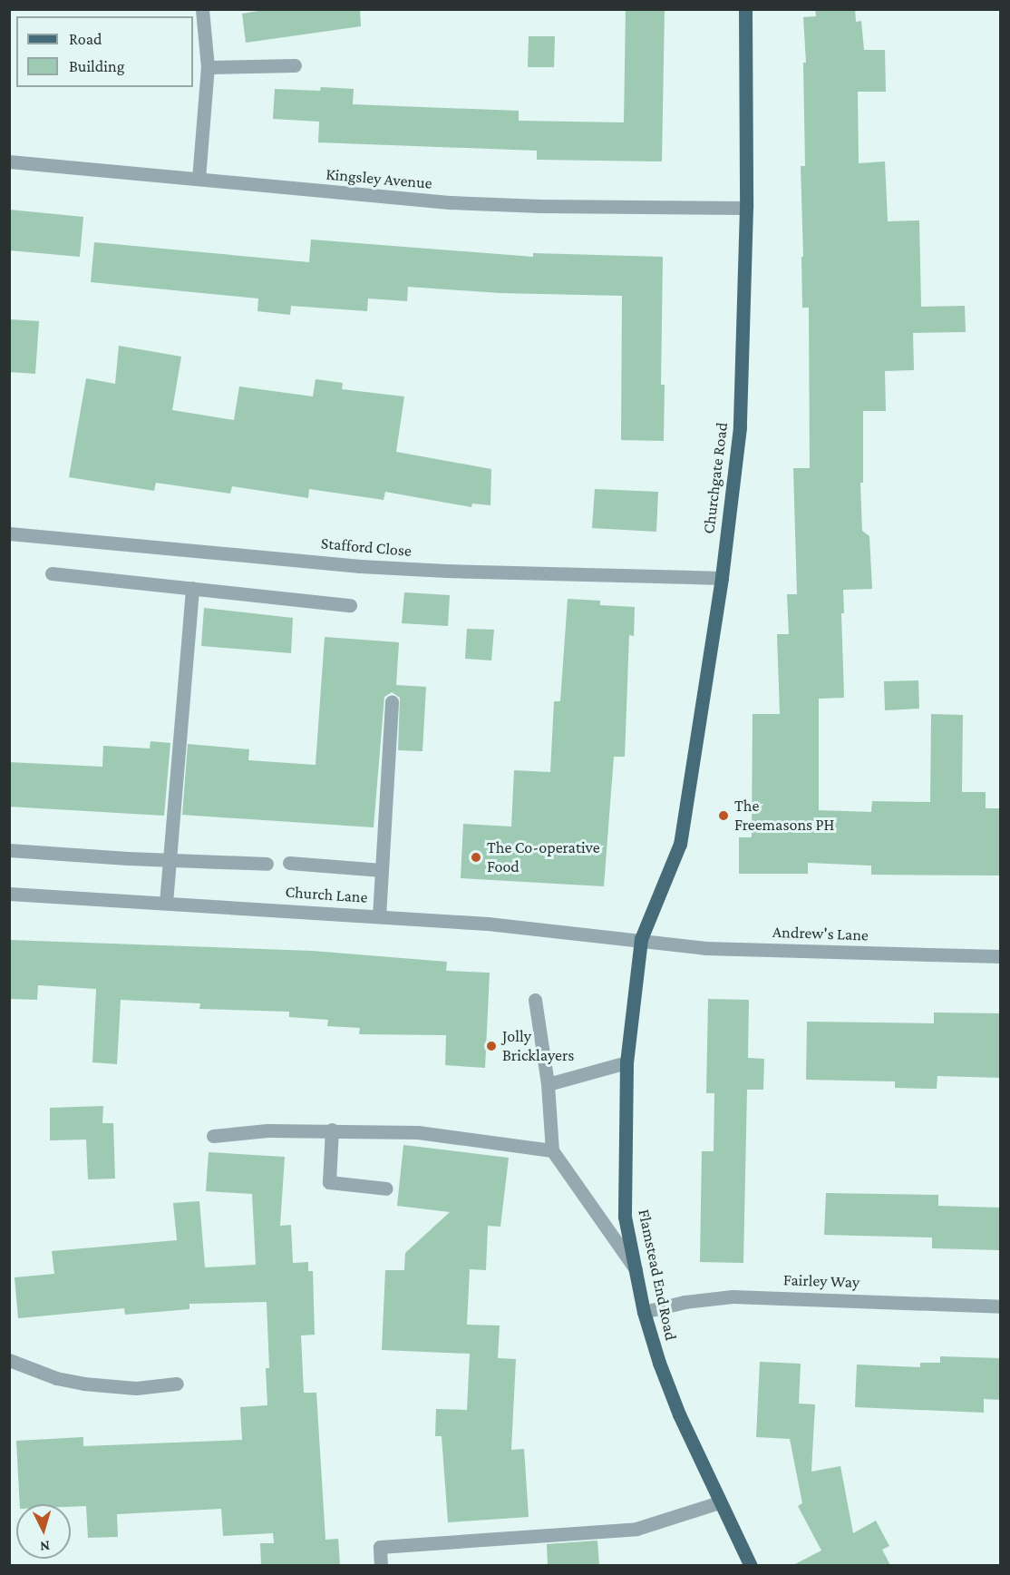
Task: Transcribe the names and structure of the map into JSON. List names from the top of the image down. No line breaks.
{"streets":{"main road":["Churchgate Road","Flamstead End Road"],"street":["Kingsley Avenue","Stafford Close","Church Lane","Andrew's Lane","Fairley Way"]},"crossings":[["Kingsley Avenue","Churchgate Road"],["Churchgate Road","Stafford Close"],["Churchgate Road","Church Lane"],["Churchgate Road","Andrew's Lane"],["Churchgate Road","Flamstead End Road"],["Church Lane","Andrew's Lane"],["Church Lane","Flamstead End Road"],["Andrew's Lane","Flamstead End Road"],["Flamstead End Road","Fairley Way"]],"places":["The Freemasons PH","The Co-operative Food","Jolly Bricklayers"],"legend":["Road","Building"],"north":"bottom"}
